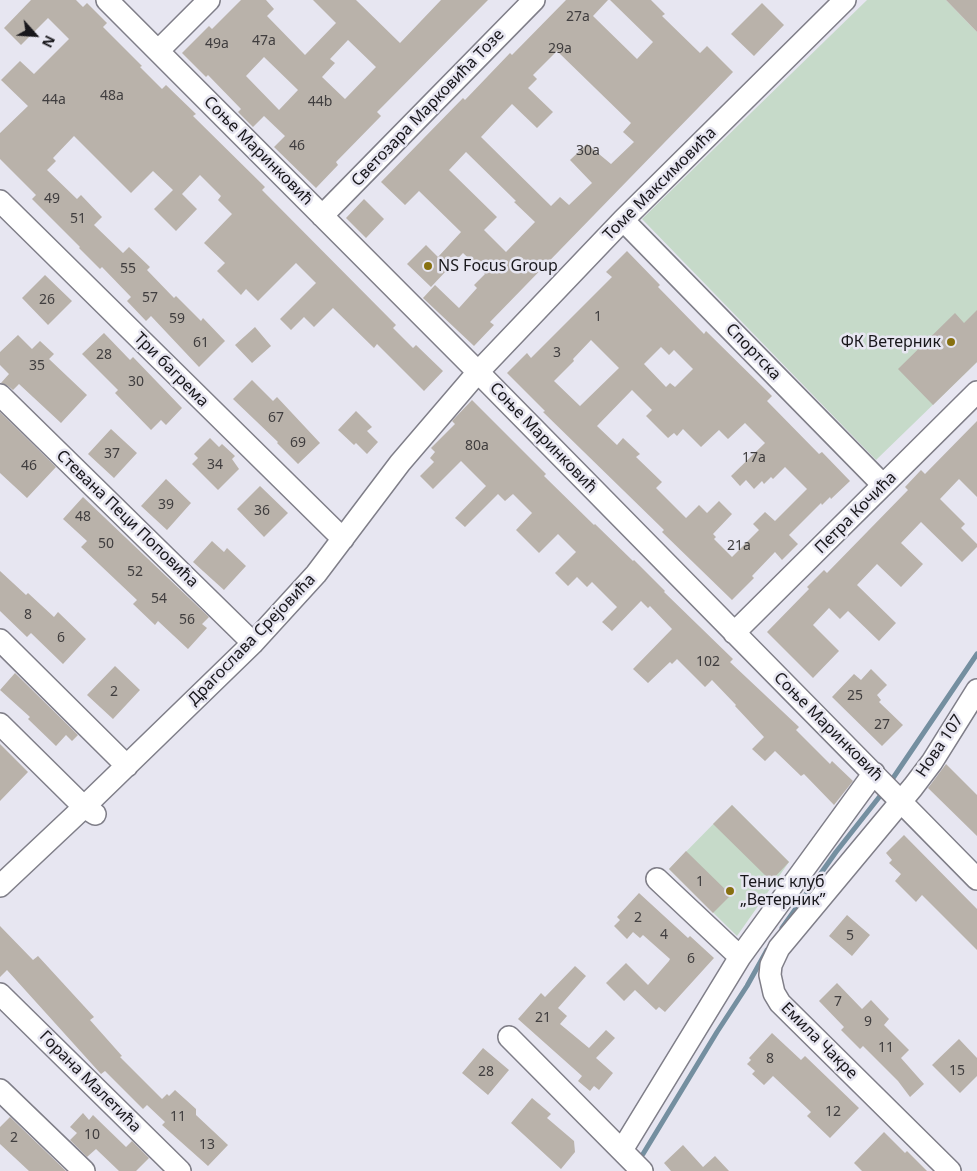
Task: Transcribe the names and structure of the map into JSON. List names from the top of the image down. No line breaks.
{"streets":{"street":["Светозара Марковића Тозе","Соње Маринковић","Томе Максимовића","Спортска","Три багрема","Петра Кочића","Стевана Пеци Поповића","Драгослава Срејовића","Нова 107","Емила Чакре","Горана Малетића"]},"crossings":[["Светозара Марковића Тозе","Соње Маринковић"],["Соње Маринковић","Томе Максимовића"],["Соње Маринковић","Петра Кочића"],["Соње Маринковић","Драгослава Срејовића"],["Соње Маринковић","Нова 107"],["Соње Маринковић","Емила Чакре"],["Томе Максимовића","Спортска"],["Томе Максимовића","Драгослава Срејовића"],["Спортска","Петра Кочића"],["Три багрема","Драгослава Срејовића"],["Стевана Пеци Поповића","Драгослава Срејовића"],["Нова 107","Емила Чакре"]],"places":["NS Focus Group","ФК Ветерник","Тенис клуб „Ветерник”"],"house_numbers":["27a","47a","49a","29a","48a","44a","44b","46","30a","49","51","55","57","26","1","59","61","3","28","35","30","67","69","80a","37","17a","34","46","39","36","48","50","21a","52","54","8","56","6","102","2","25","27","1","2","4","5","6","7","21","9","11","8","15","28","12","11","10","2","13"],"north":"bottom right"}
